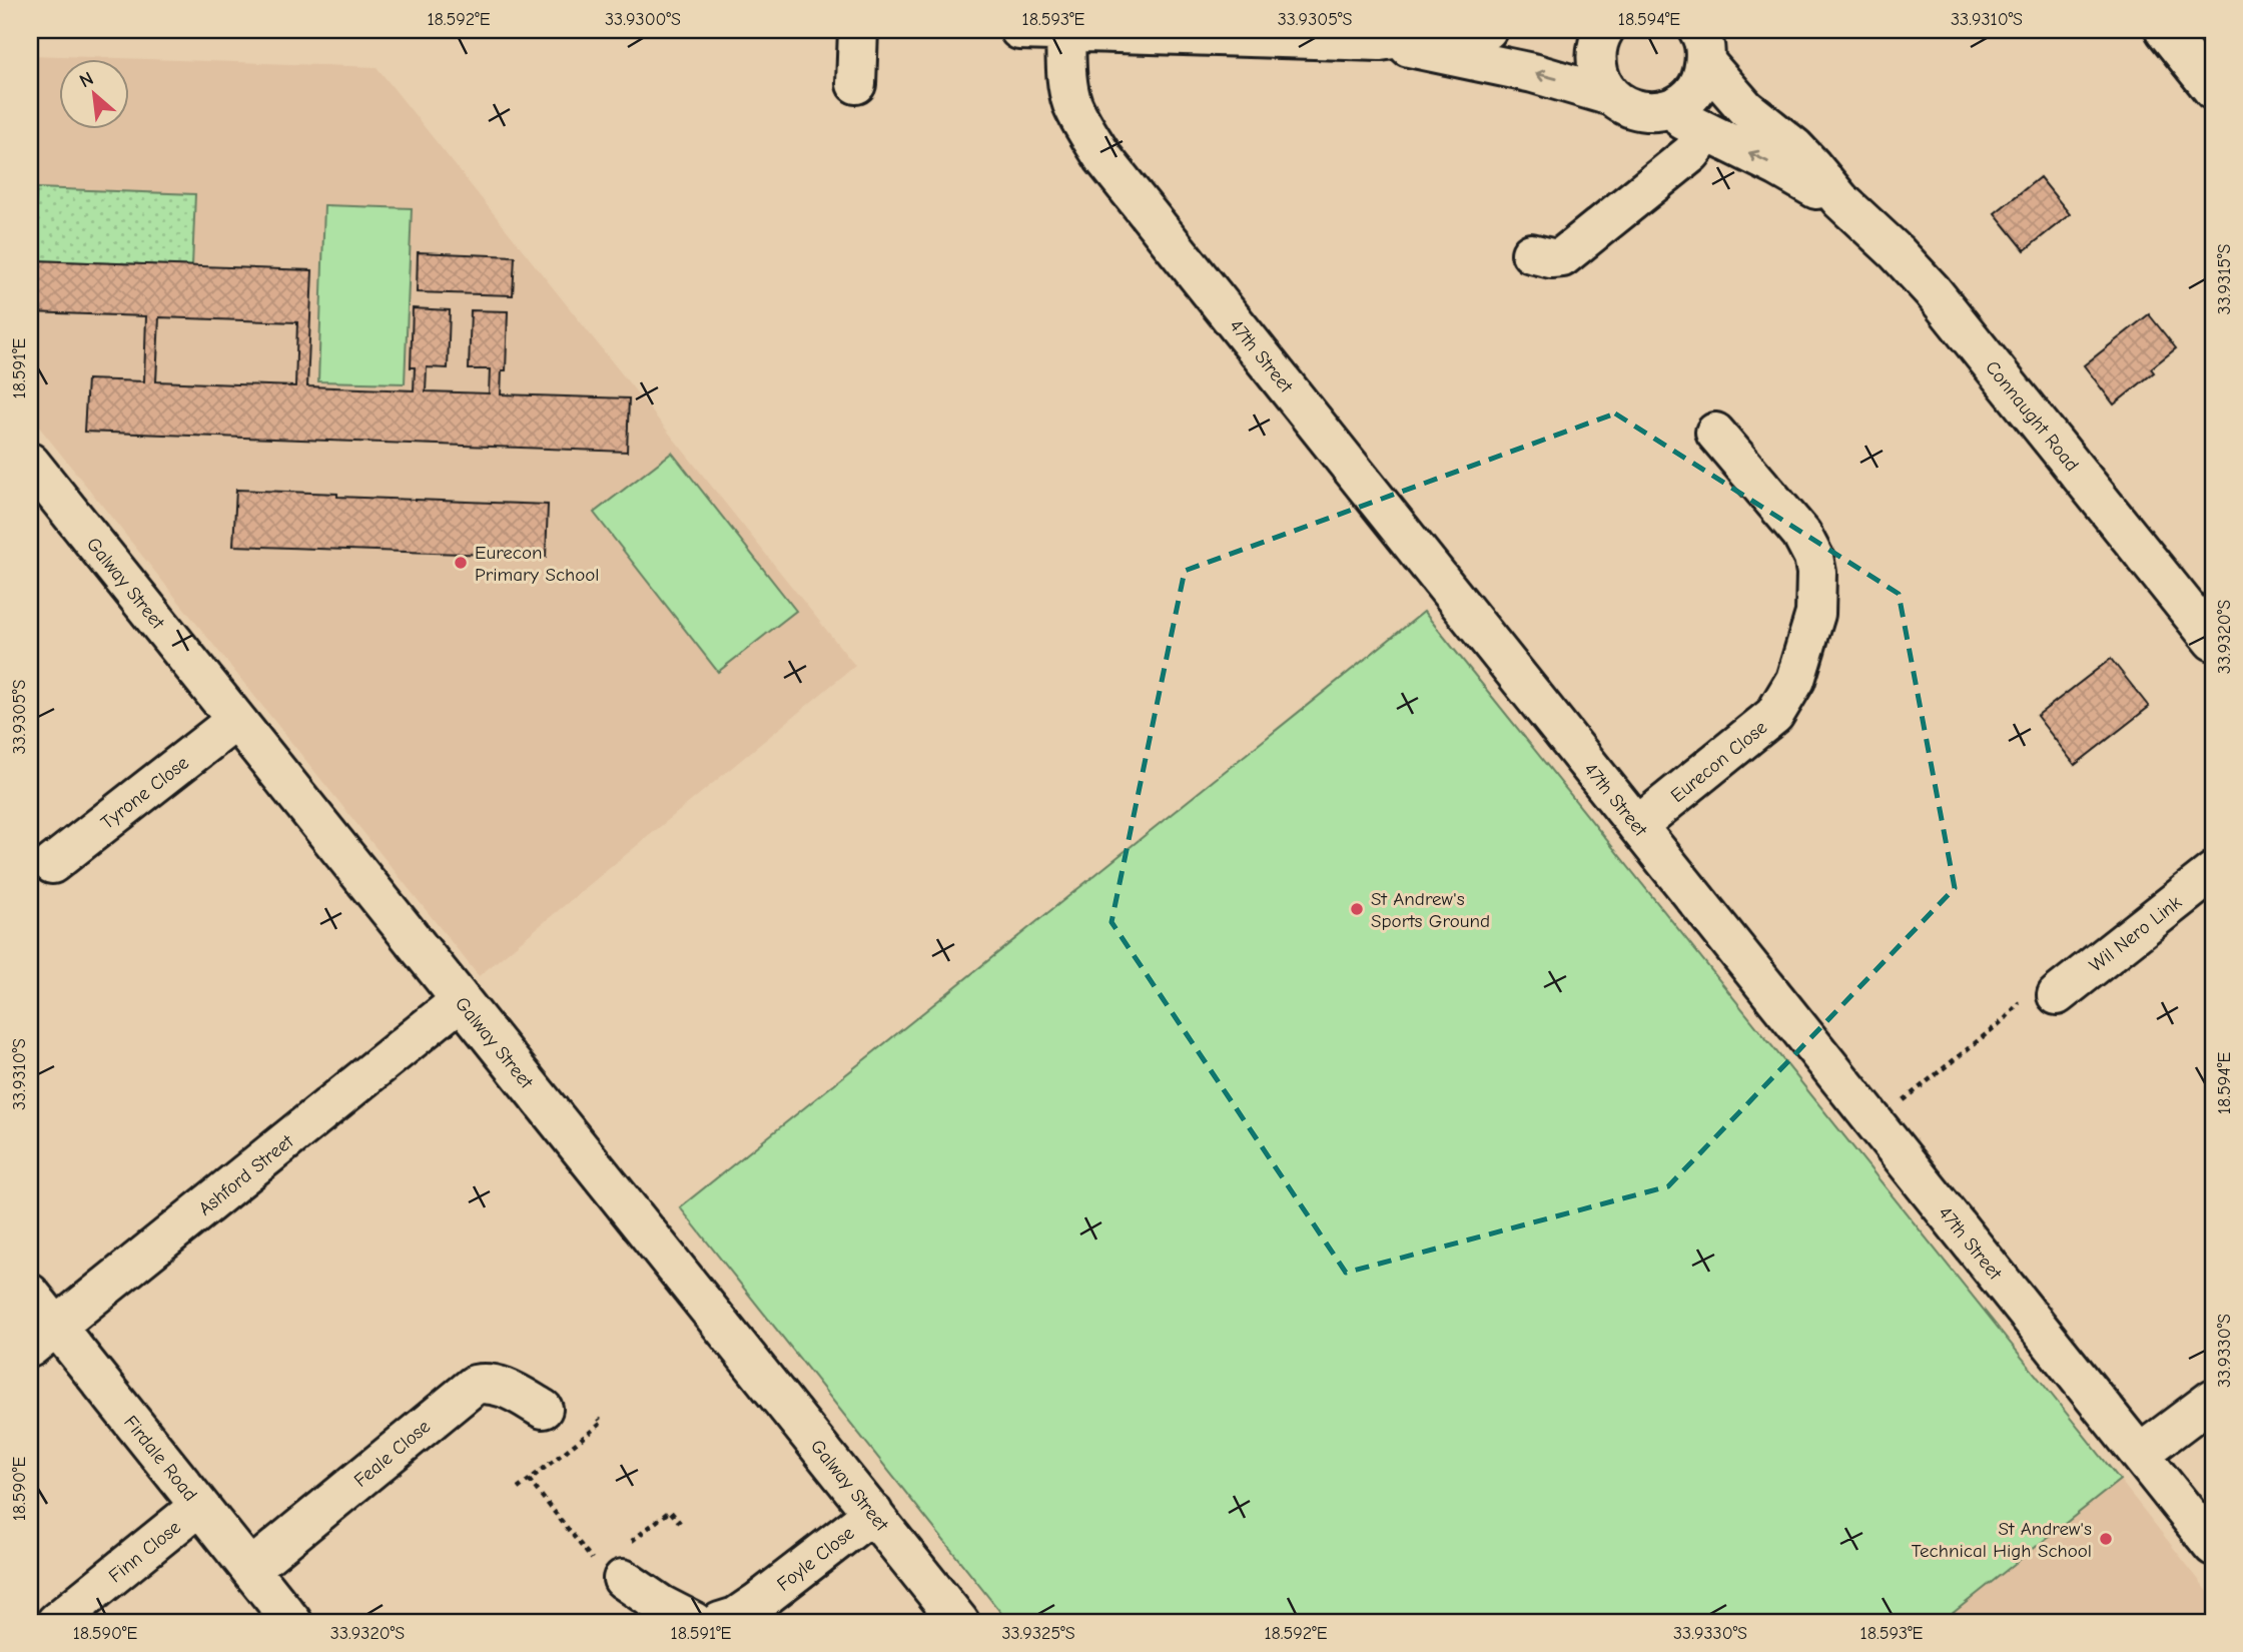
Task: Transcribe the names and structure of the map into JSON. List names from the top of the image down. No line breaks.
{"streets":{"street":["47th Street","Connaught Road","Galway Street","Eurecon Close","Tyrone Close","Wil Nero Link","Ashford Street","Feale Close","Firdale Road","Finn Close","Foyle Close"]},"crossings":[["47th Street","Eurecon Close"],["Galway Street","Tyrone Close"],["Galway Street","Ashford Street"],["Galway Street","Foyle Close"],["Ashford Street","Firdale Road"],["Feale Close","Firdale Road"],["Firdale Road","Finn Close"]],"places":["Eurecon Primary School","St Andrew's Sports Ground","St Andrew's Technical High School"],"north":"top left","coordinates":["18.592°E","33.9300°S","18.593°E","33.9305°S","18.594°E","33.9310°S","33.9315°S","18.591°E","33.9320°S","33.9330°S","18.590°E","33.9325°S"]}
